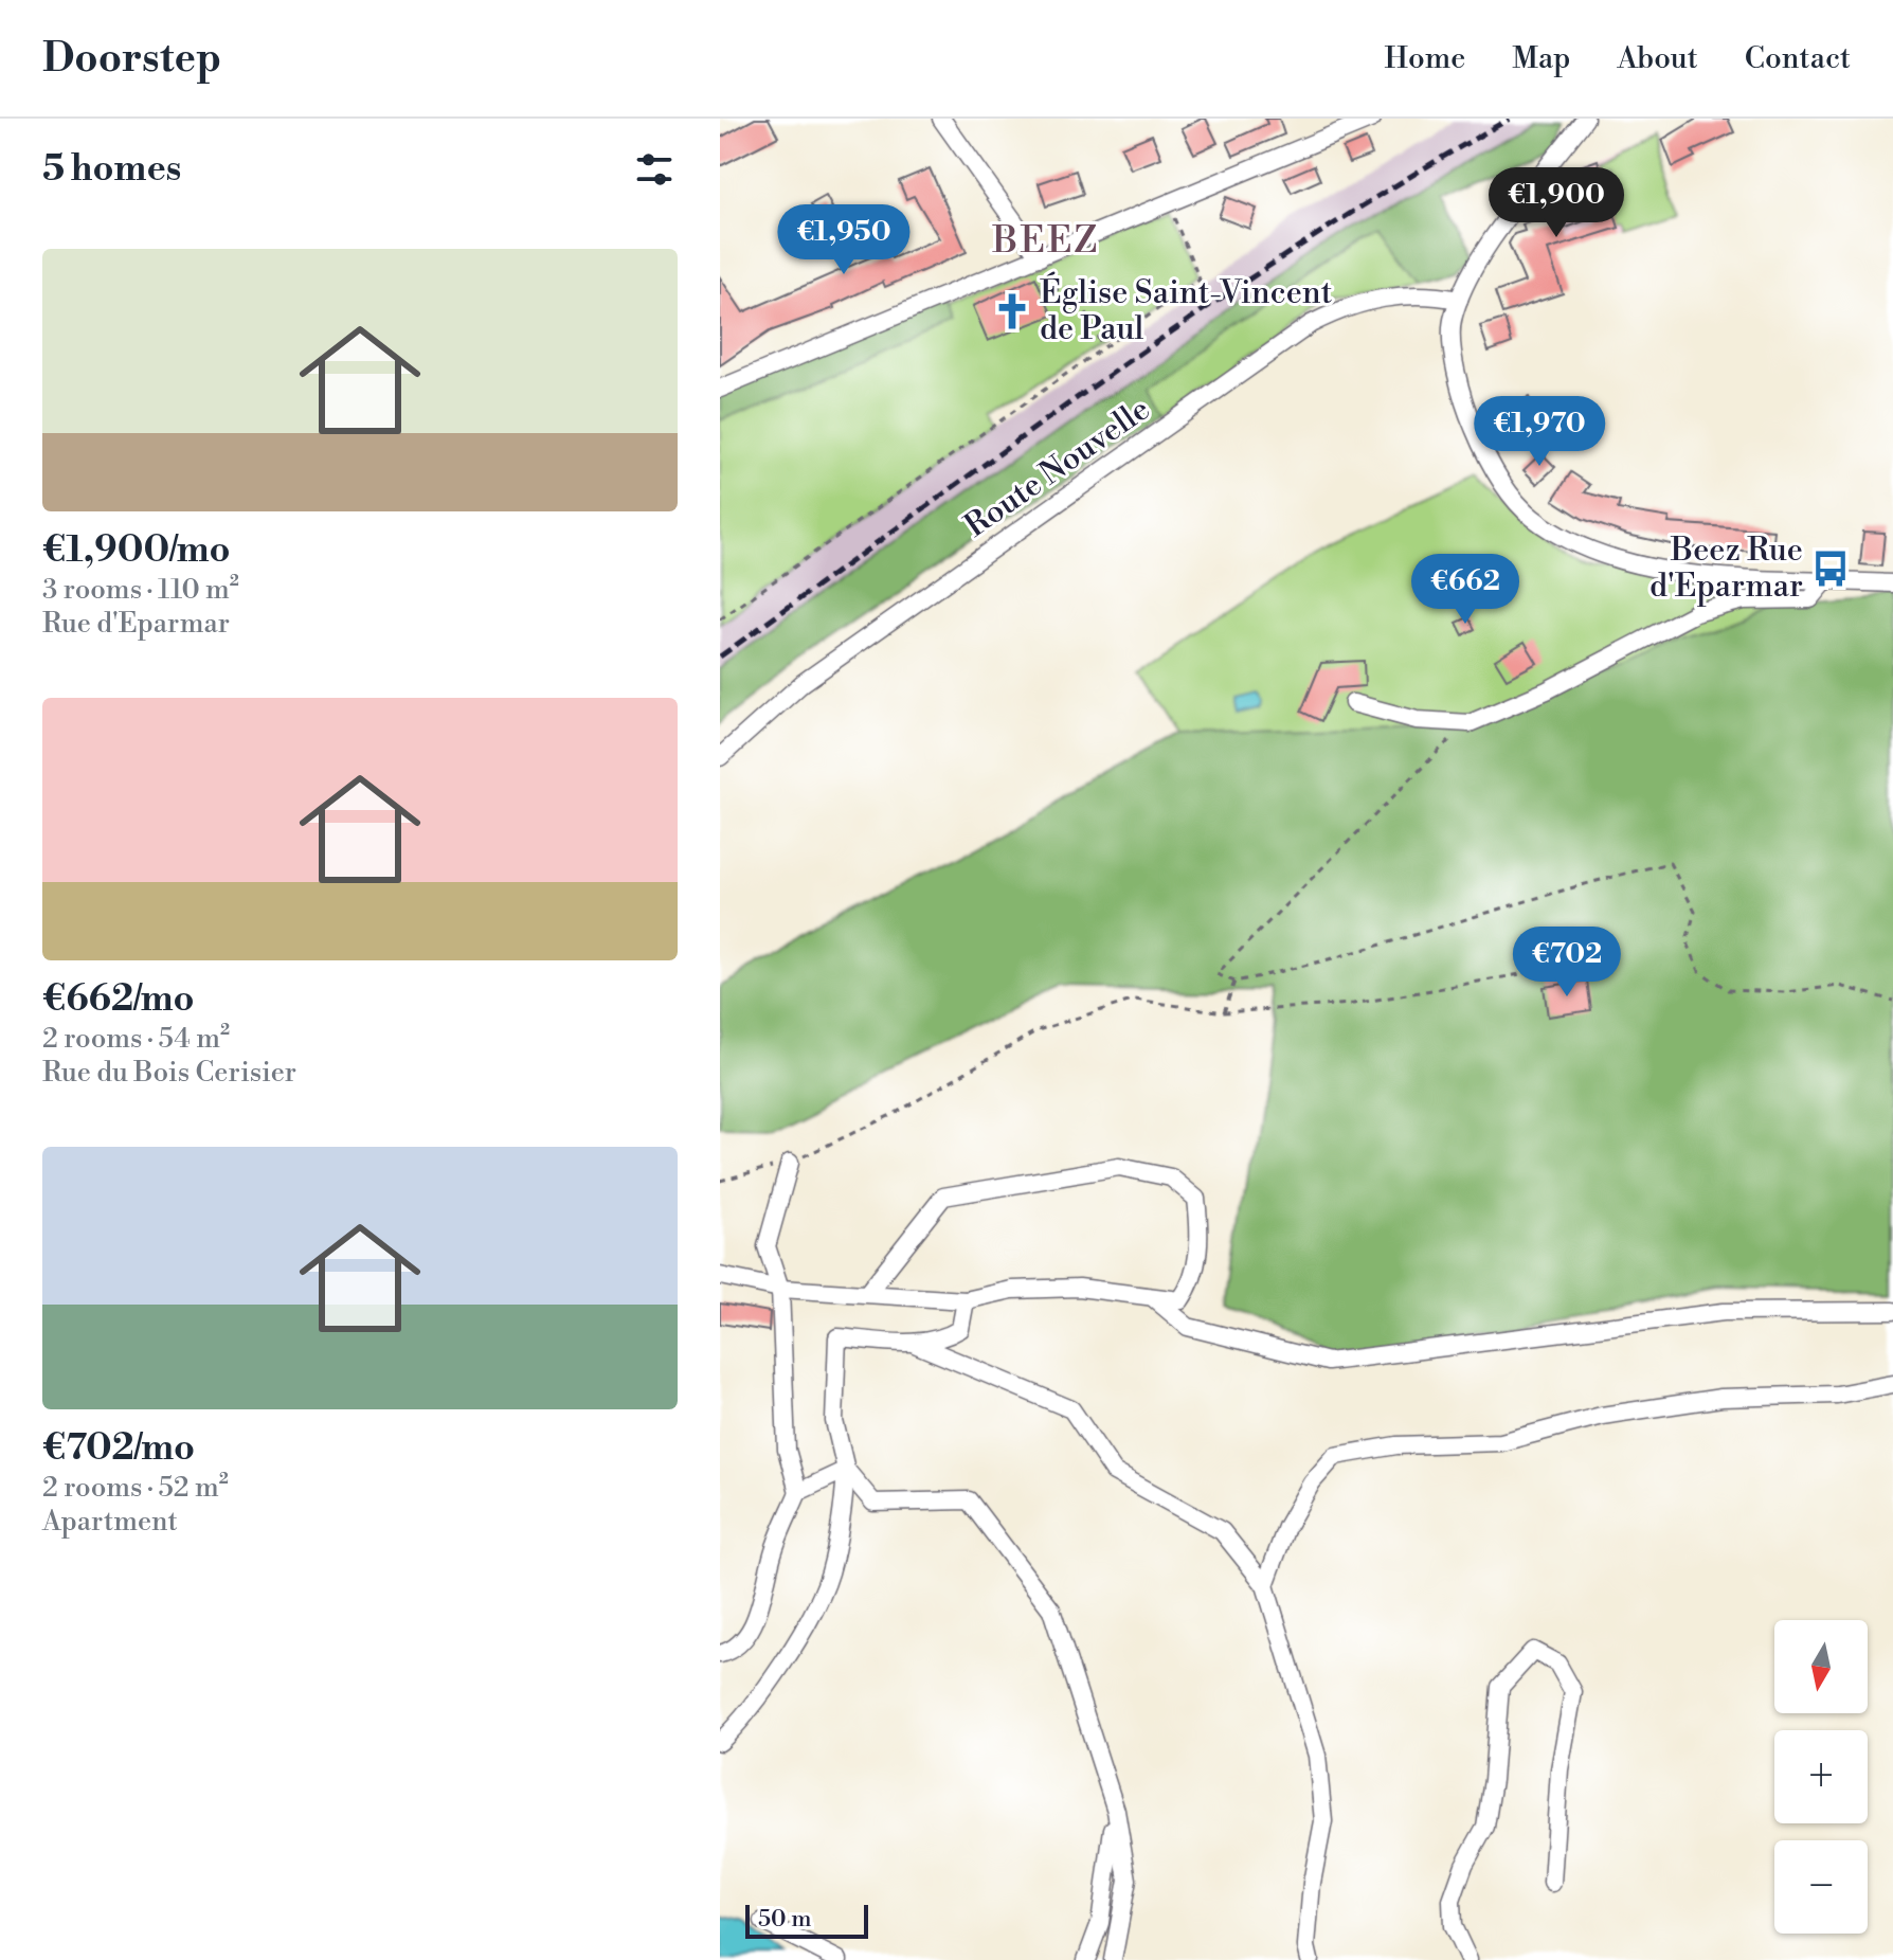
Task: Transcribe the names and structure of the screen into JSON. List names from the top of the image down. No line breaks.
{"streets":{"street":["Route Nouvelle"]},"districts":["BEEZ"],"places":{"church":["Église Saint-Vincent de Paul"],"bus stop":["Beez Rue d'Eparmar"]},"scale_bar":"50 m","north":"bottom","page":{"header":"Doorstep","nav":["Home","Map","About","Contact"],"heading":"5 homes","price":["€1,900","€1,950","€1,970","€662","€702"],"list":[{"name":"€1,900/mo","note":"3 rooms · 110 m² · Rue d'Eparmar"},{"name":"€662/mo","note":"2 rooms · 54 m² · Rue du Bois Cerisier"},{"name":"€702/mo","note":"2 rooms · 52 m² · Apartment"}],"map_buttons":["+","−"],"scale":"50 m"}}
